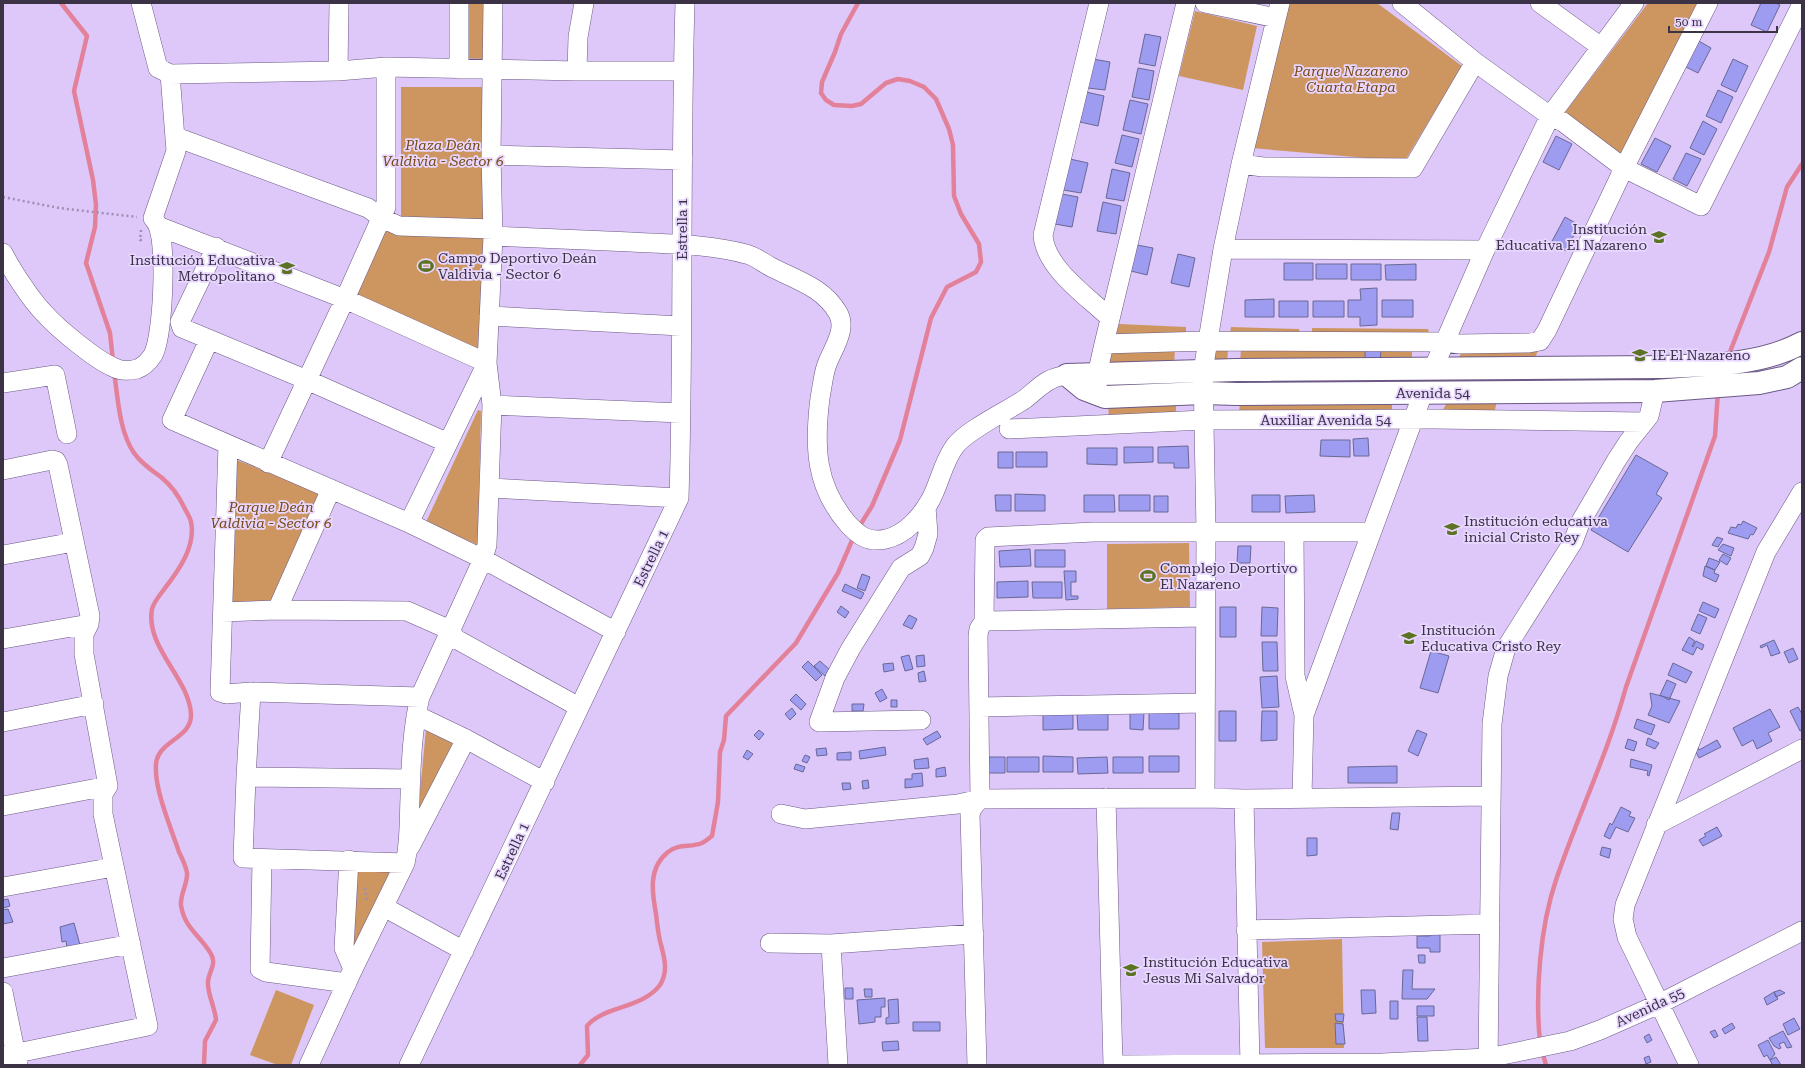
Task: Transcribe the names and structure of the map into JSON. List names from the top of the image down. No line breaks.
{"streets":{"main road":["Avenida 54"],"street":["Estrella 1","Auxiliar Avenida 54","Avenida 55"]},"parks":["Parque Nazareno Cuarta Etapa","Plaza Deán Valdivia - Sector 6","Parque Deán Valdivia - Sector 6"],"places":{"school or university":["Institución Educativa El Nazareno","Institución Educativa Metropolitano","IE El Nazareno","Institución educativa inicial Cristo Rey","Institución Educativa Cristo Rey","Institución Educativa Jesus Mi Salvador"],"sports":["Campo Deportivo Deán Valdivia - Sector 6","Complejo Deportivo El Nazareno"]},"scale_bar":"50 m"}
